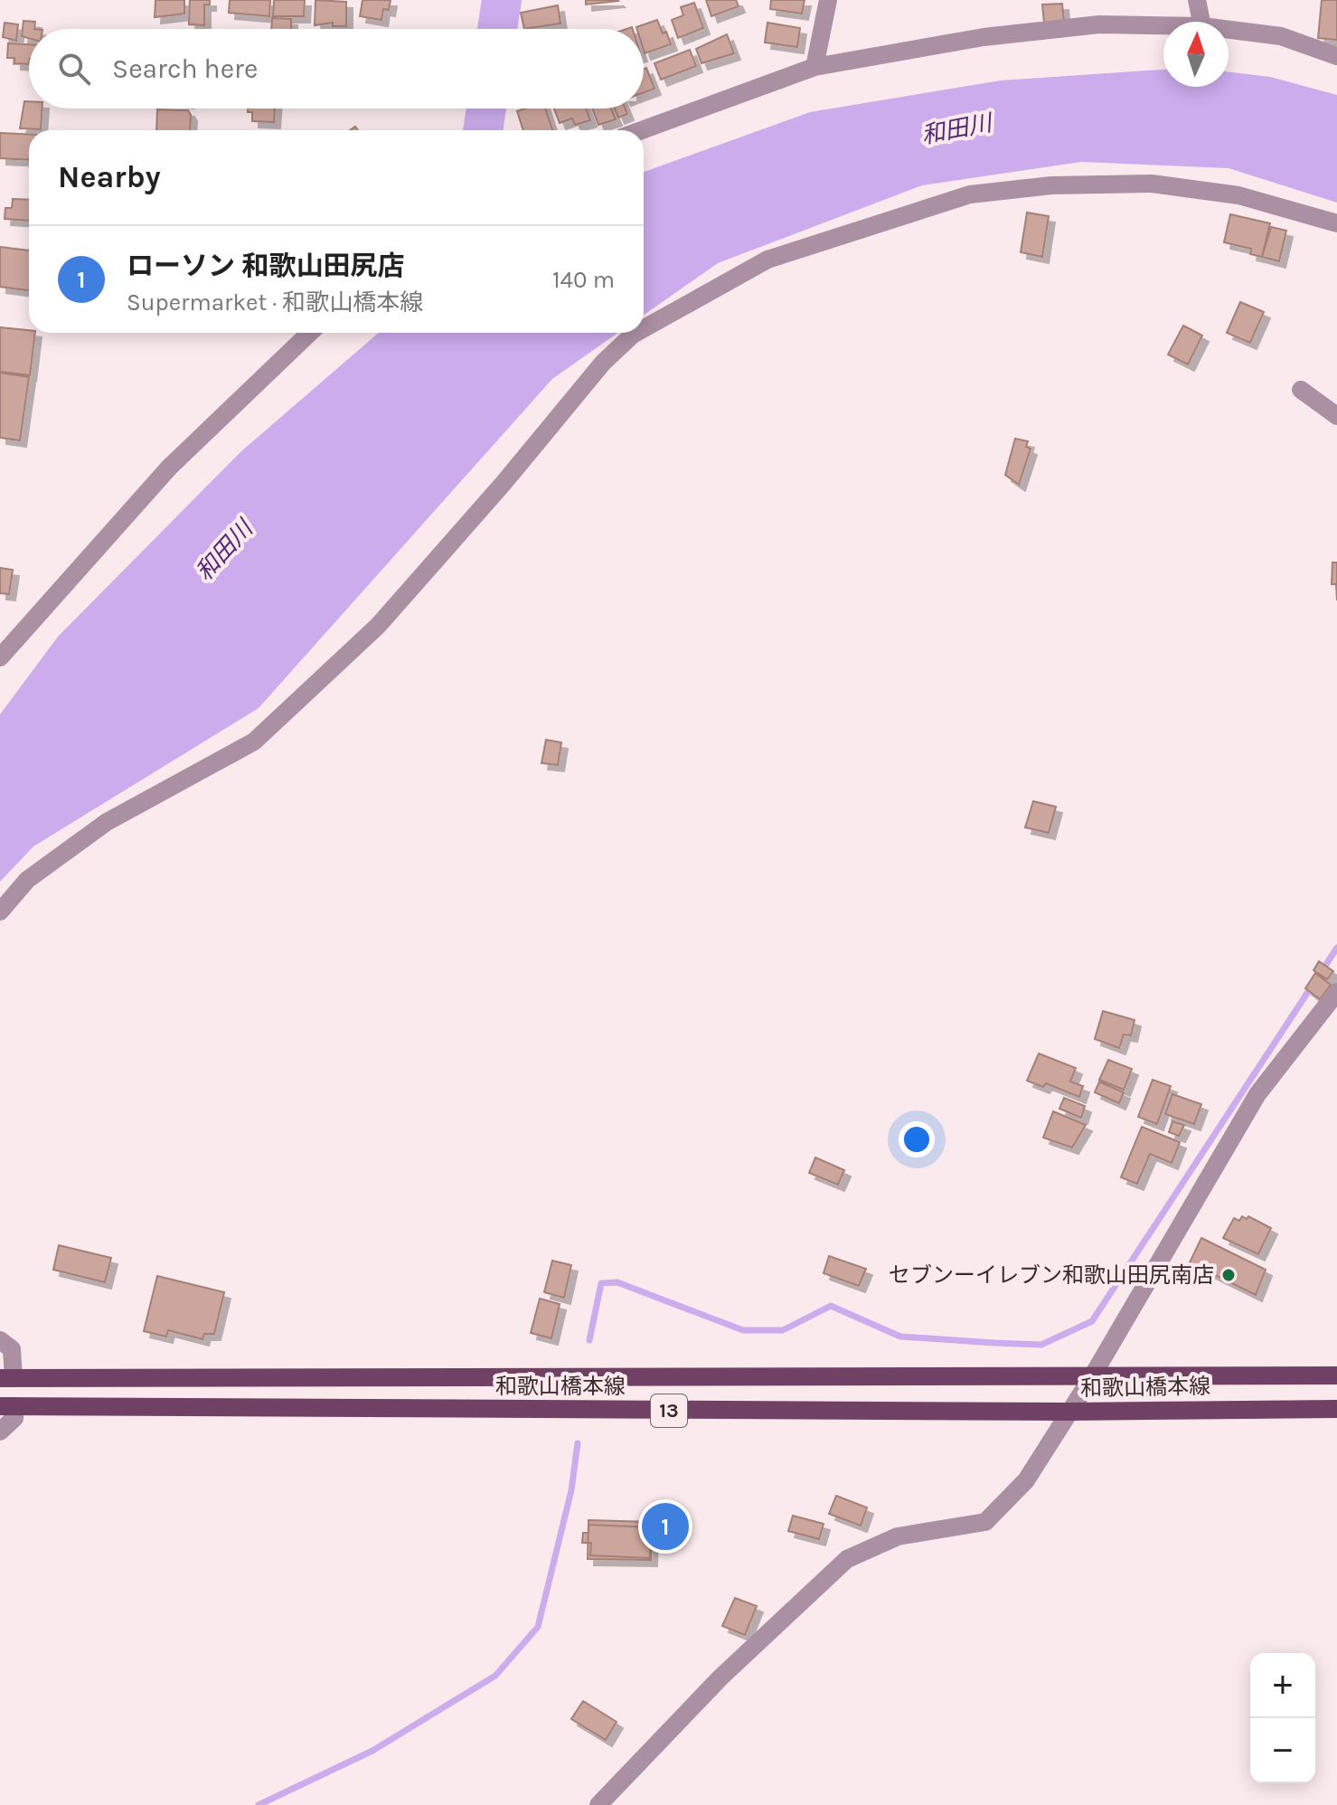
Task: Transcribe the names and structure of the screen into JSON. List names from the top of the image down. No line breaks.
{"streets":{"main road":["和歌山橋本線","13"]},"water":["和田川"],"places":["セブンーイレブン和歌山田尻南店"],"north":"top","page":{"search":"Search here","heading":"Nearby","list":[{"mark":"1","name":"ローソン 和歌山田尻店","note":"Supermarket · 和歌山橋本線","value":"140 m"}],"pins":"1","map_buttons":["+","−"]}}
